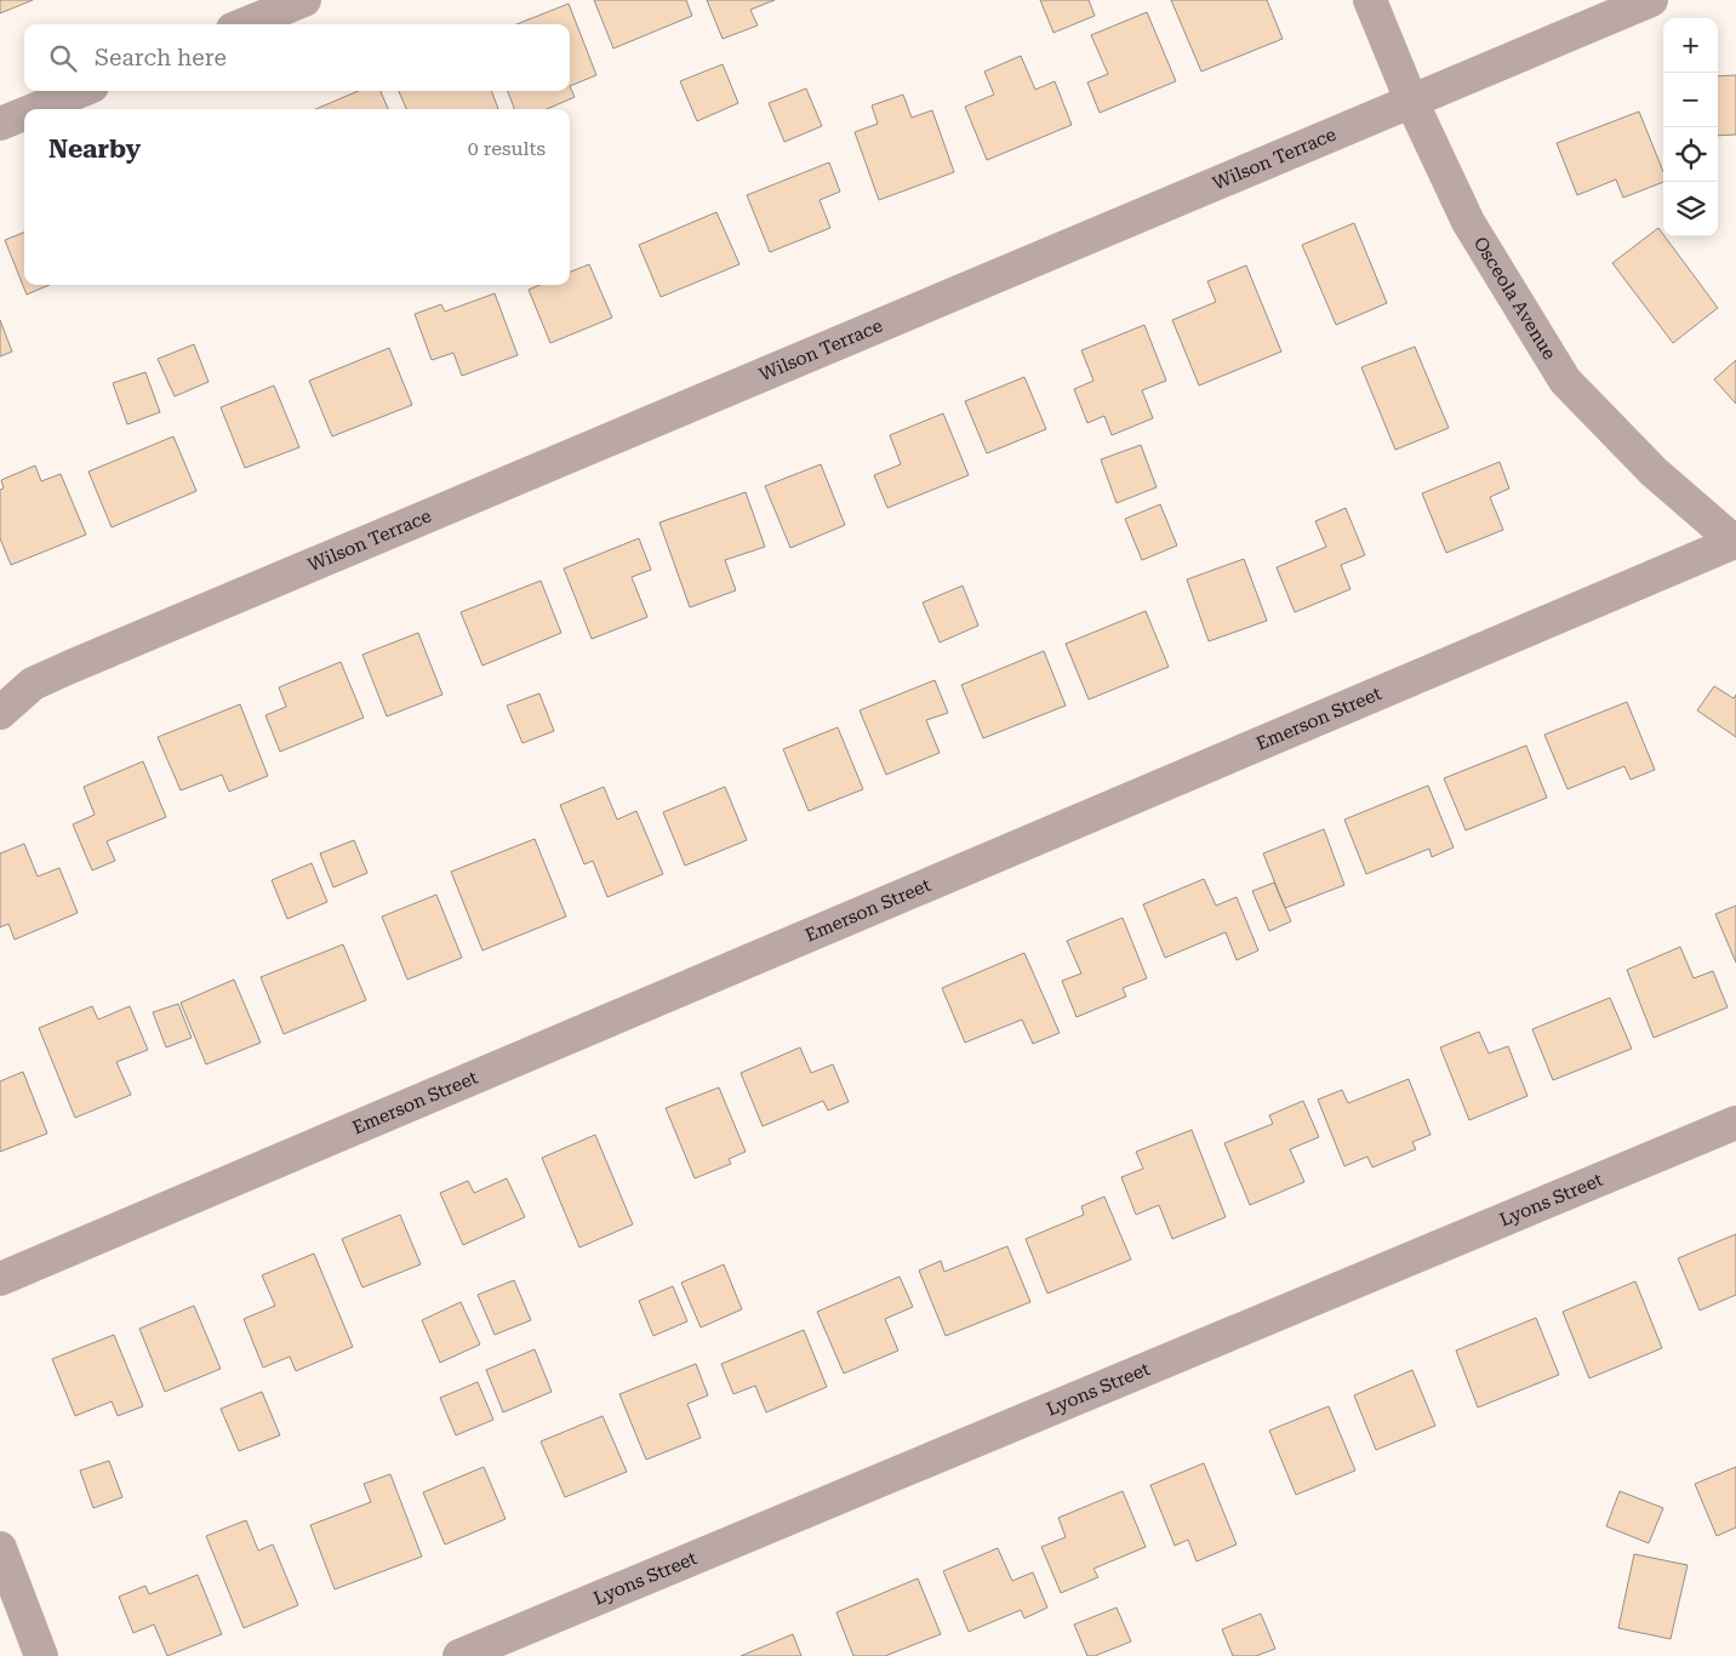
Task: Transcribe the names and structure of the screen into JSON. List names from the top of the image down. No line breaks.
{"streets":{"street":["Wilson Terrace","Osceola Avenue","Emerson Street","Lyons Street"]},"crossings":[["Wilson Terrace","Osceola Avenue"],["Osceola Avenue","Emerson Street"]],"page":{"map_buttons":["+","−"],"search":"Search here","heading":["Nearby","0 results"]}}
